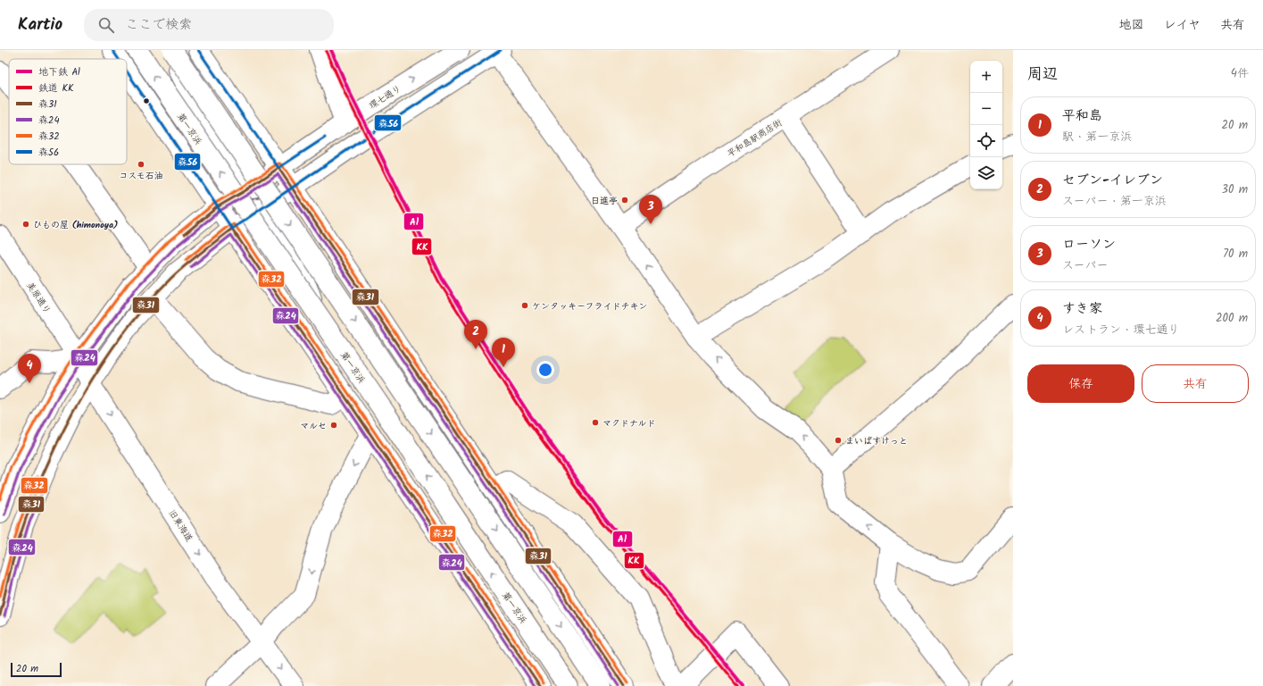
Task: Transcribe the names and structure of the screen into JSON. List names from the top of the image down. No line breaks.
{"streets":{"main road":["環七通り","第一京浜","平和島駅商店街","美原通り","旧東海道"]},"crossings":[["環七通り","美原通り"],["環七通り","旧東海道"],["美原通り","旧東海道"]],"one_way":["旧東海道"],"places":["コスモ石油","日進亭","ひもの屋 (himonoya)","ケンタッキーフライドチキン","マクドナルド","マルセ","まいばすけっと"],"lines":["metro line Al","transit line 森56","rail line KK","transit line 森32","transit line 森31","transit line 森24"],"legend":["地下鉄 Al","鉄道 KK","森31","森24","森32","森56"],"scale_bar":"20 m","page":{"header":"Kartio","search":"ここで検索","nav":["地図","レイヤ","共有"],"heading":["周辺","4件"],"map_buttons":["+","−"],"list":[{"mark":"1","name":"平和島","note":"駅 · 第一京浜","value":"20 m"},{"mark":"2","name":"セブン-イレブン","note":"スーパー · 第一京浜","value":"30 m"},{"mark":"3","name":"ローソン","note":"スーパー","value":"70 m"},{"mark":"4","name":"すき家","note":"レストラン · 環七通り","value":"200 m"}],"pins":["3","2","1","4"],"buttons":["保存","共有"],"scale":"20 m"}}
